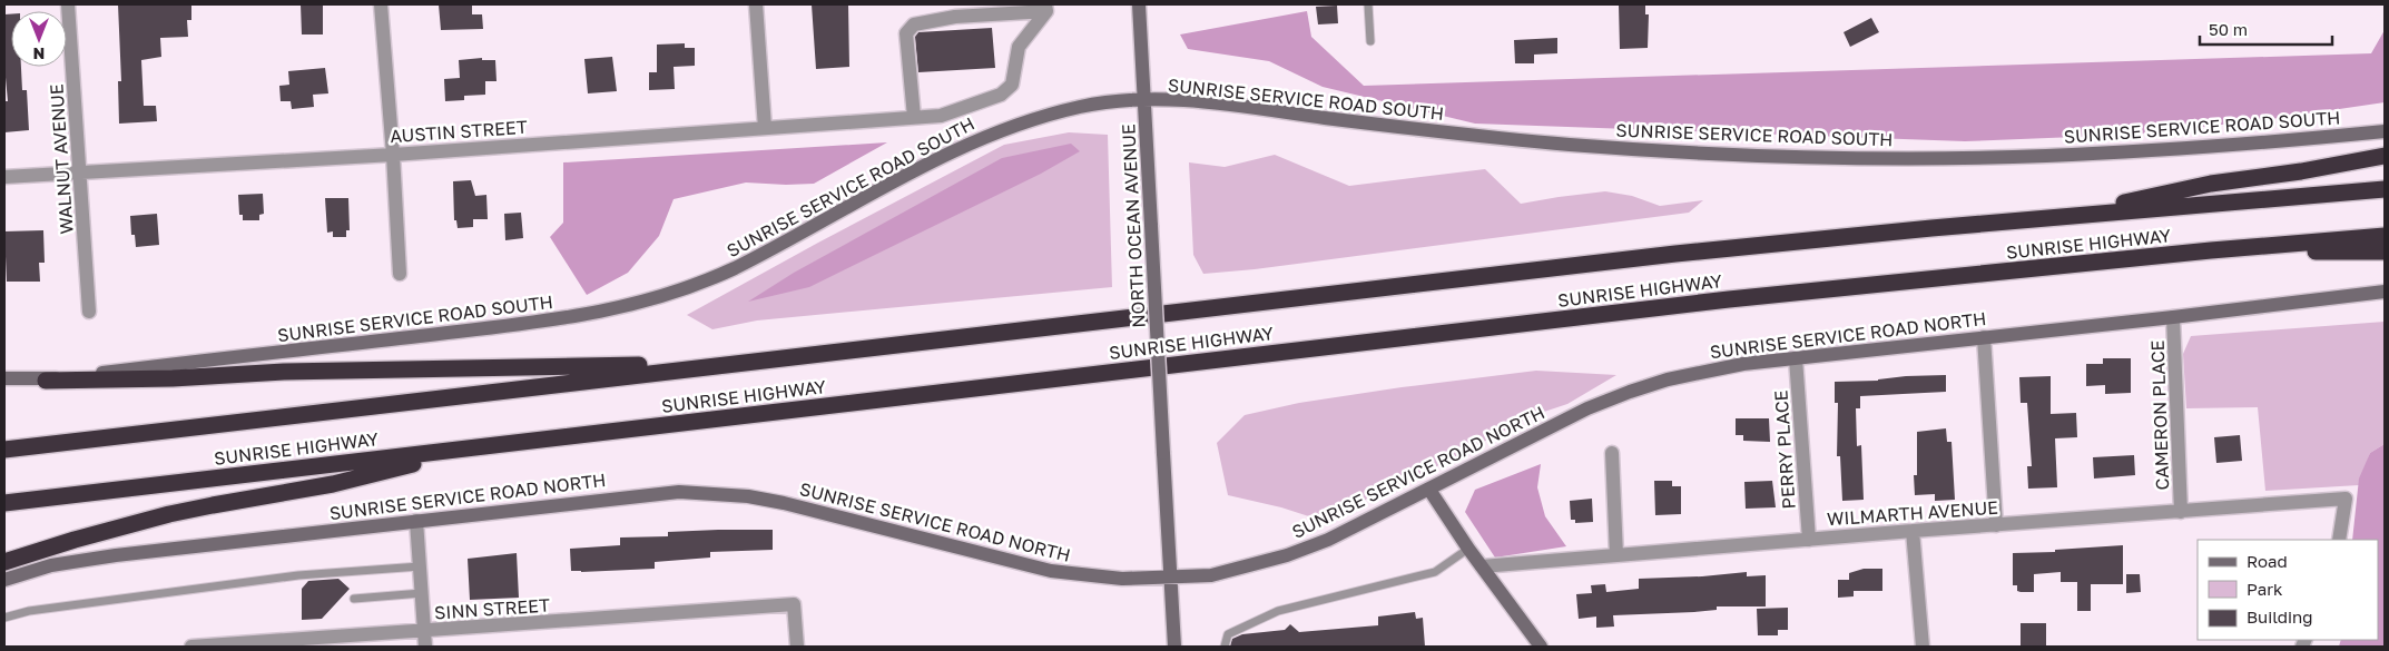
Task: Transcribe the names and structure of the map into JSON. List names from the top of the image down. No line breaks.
{"streets":{"highway":["SUNRISE HIGHWAY"],"main road":["SUNRISE SERVICE ROAD SOUTH","NORTH OCEAN AVENUE","SUNRISE SERVICE ROAD NORTH"],"street":["AUSTIN STREET","WALNUT AVENUE","CAMERON PLACE","PERRY PLACE","WILMARTH AVENUE","SINN STREET"]},"crossings":[["SUNRISE SERVICE ROAD SOUTH","NORTH OCEAN AVENUE"],["AUSTIN STREET","WALNUT AVENUE"],["NORTH OCEAN AVENUE","SUNRISE SERVICE ROAD NORTH"],["SUNRISE SERVICE ROAD NORTH","CAMERON PLACE"],["SUNRISE SERVICE ROAD NORTH","PERRY PLACE"],["CAMERON PLACE","WILMARTH AVENUE"],["PERRY PLACE","WILMARTH AVENUE"]],"legend":["Road","Park","Building"],"scale_bar":"50 m","north":"bottom"}
